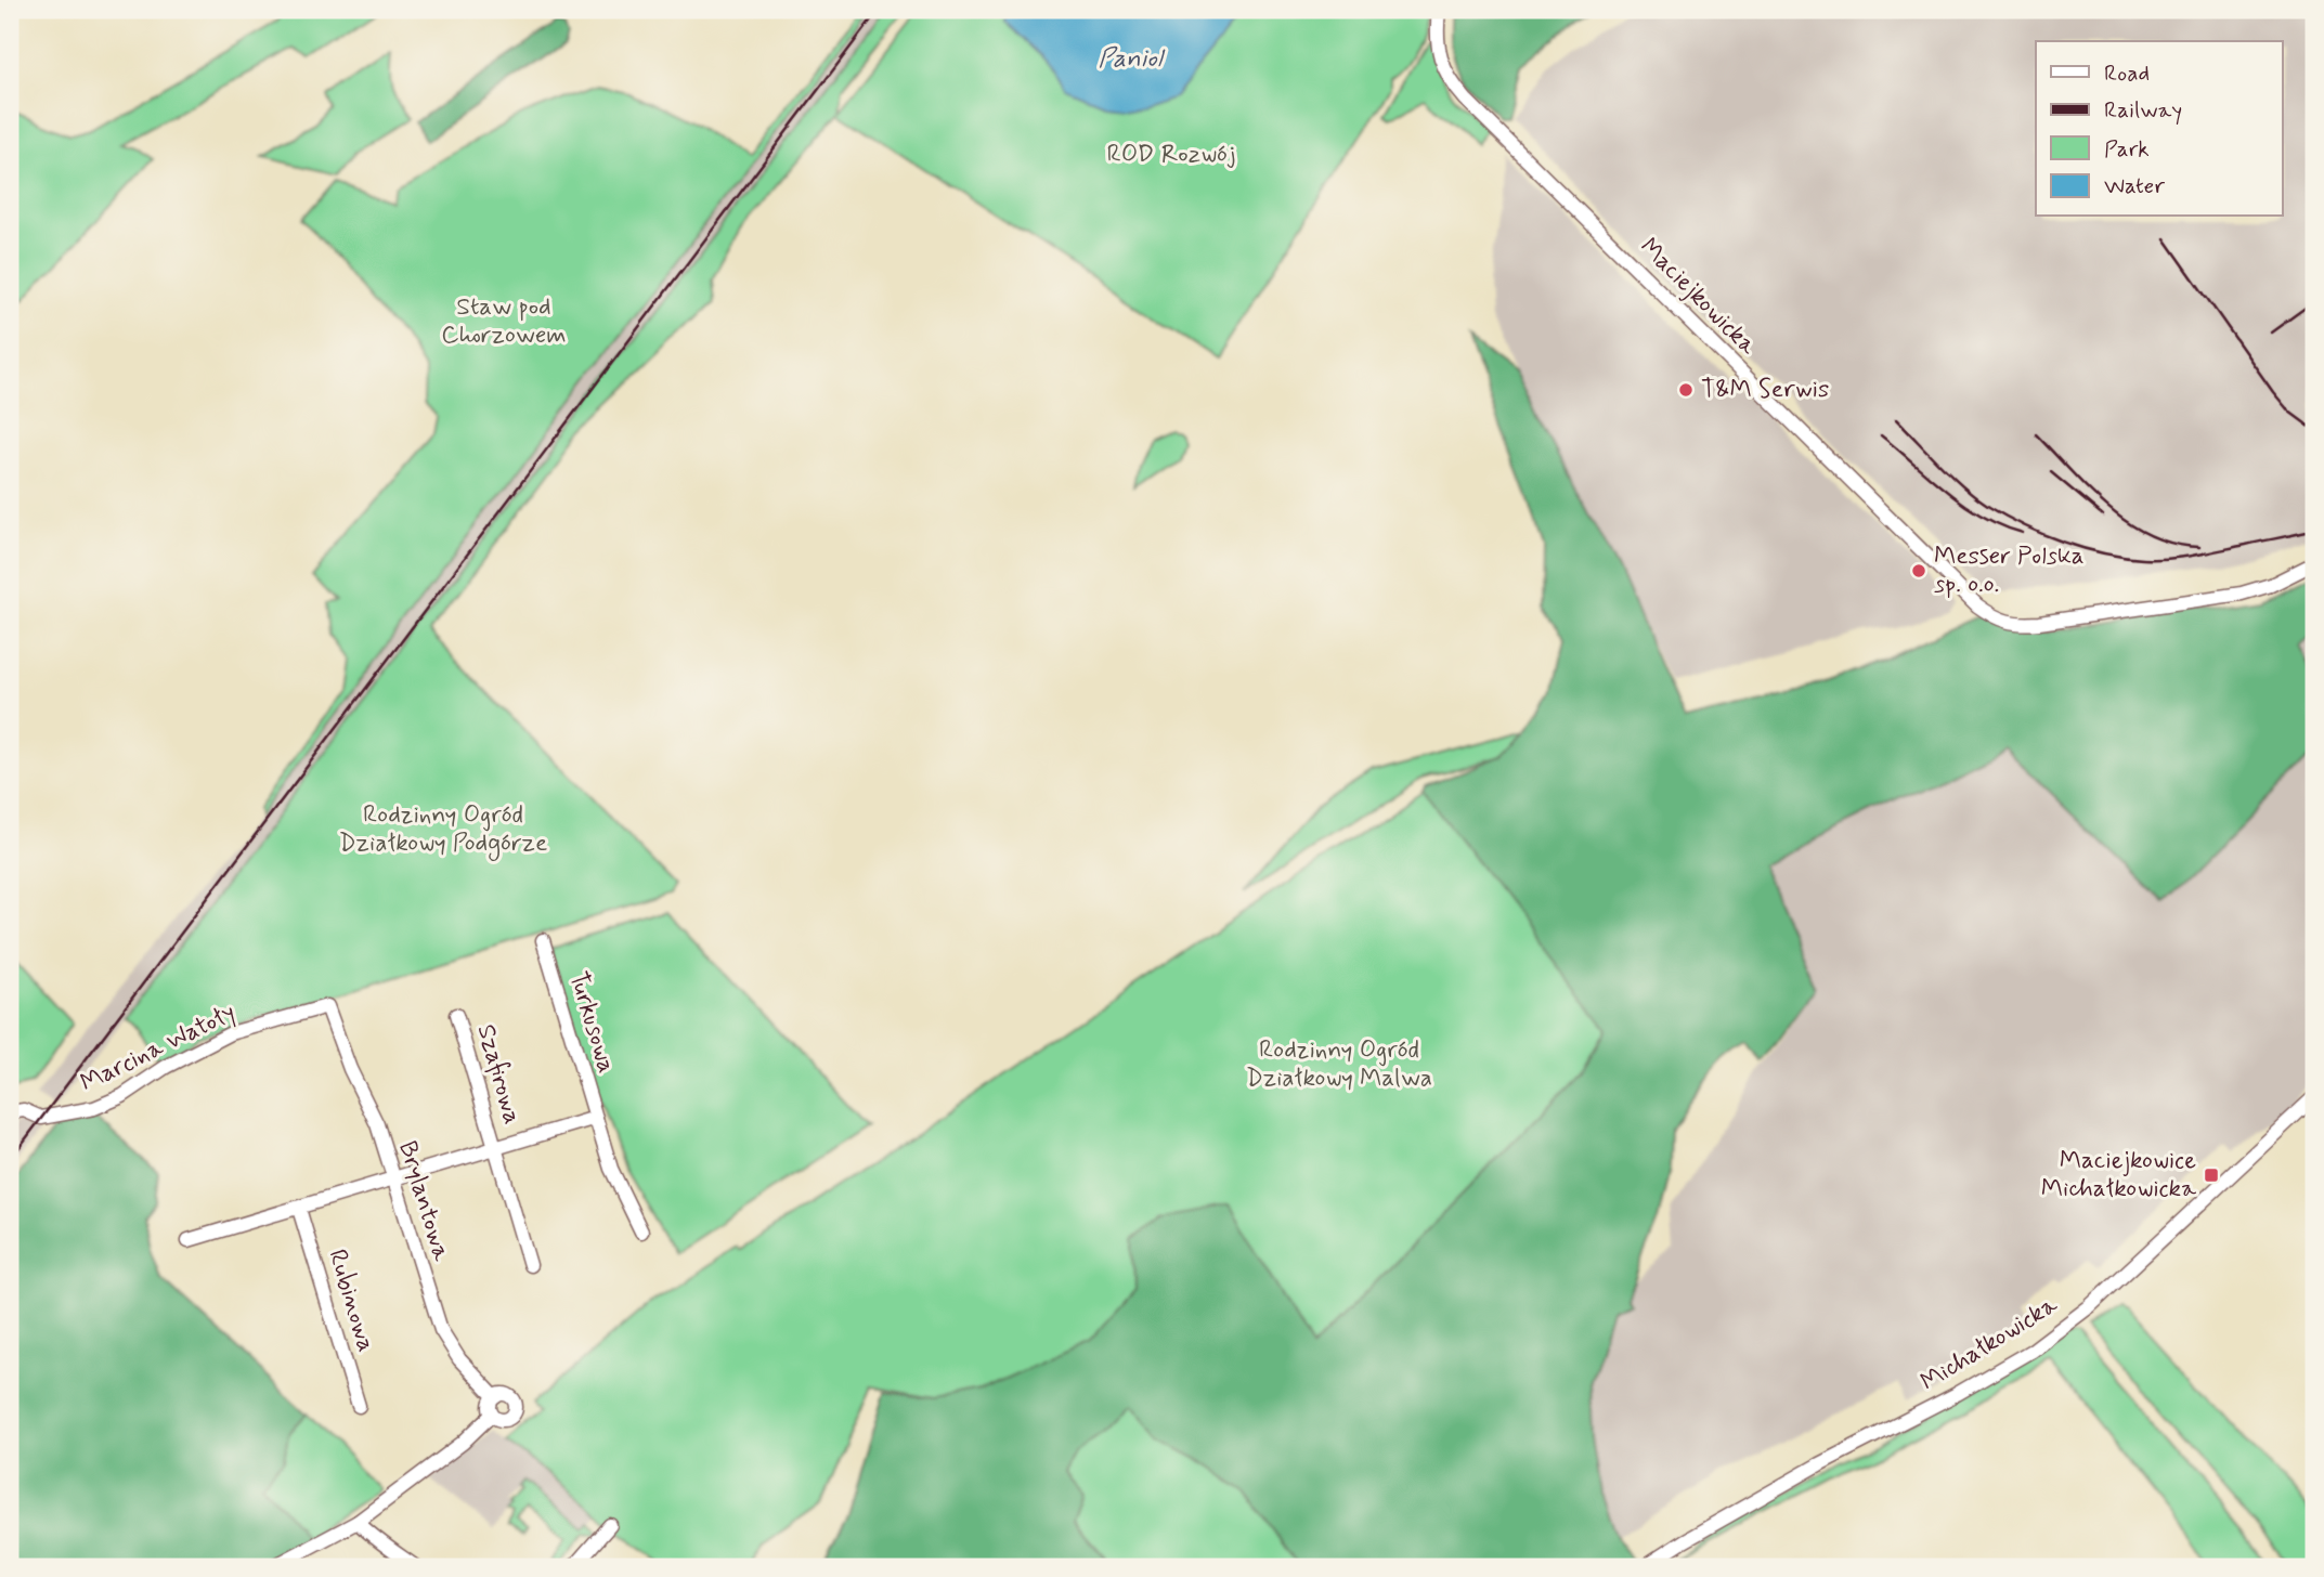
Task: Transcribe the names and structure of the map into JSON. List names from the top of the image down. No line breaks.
{"streets":{"street":["Maciejkowicka","Turkusowa","Marcina Watoły","Szafirowa","Brylantowa","Rubinowa","Michałkowicka"]},"crossings":[["Marcina Watoły","Brylantowa"],["Szafirowa","Brylantowa"]],"water":["Paniol"],"parks":["ROD Rozwój","Staw pod Chorzowem","Rodzinny Ogród Działkowy Podgórze","Rodzinny Ogród Działkowy Malwa"],"places":{"other":["T&M Serwis","Messer Polska sp. o.o."],"transit":["Maciejkowice Michałkowicka"]},"legend":["Road","Railway","Park","Water"]}
